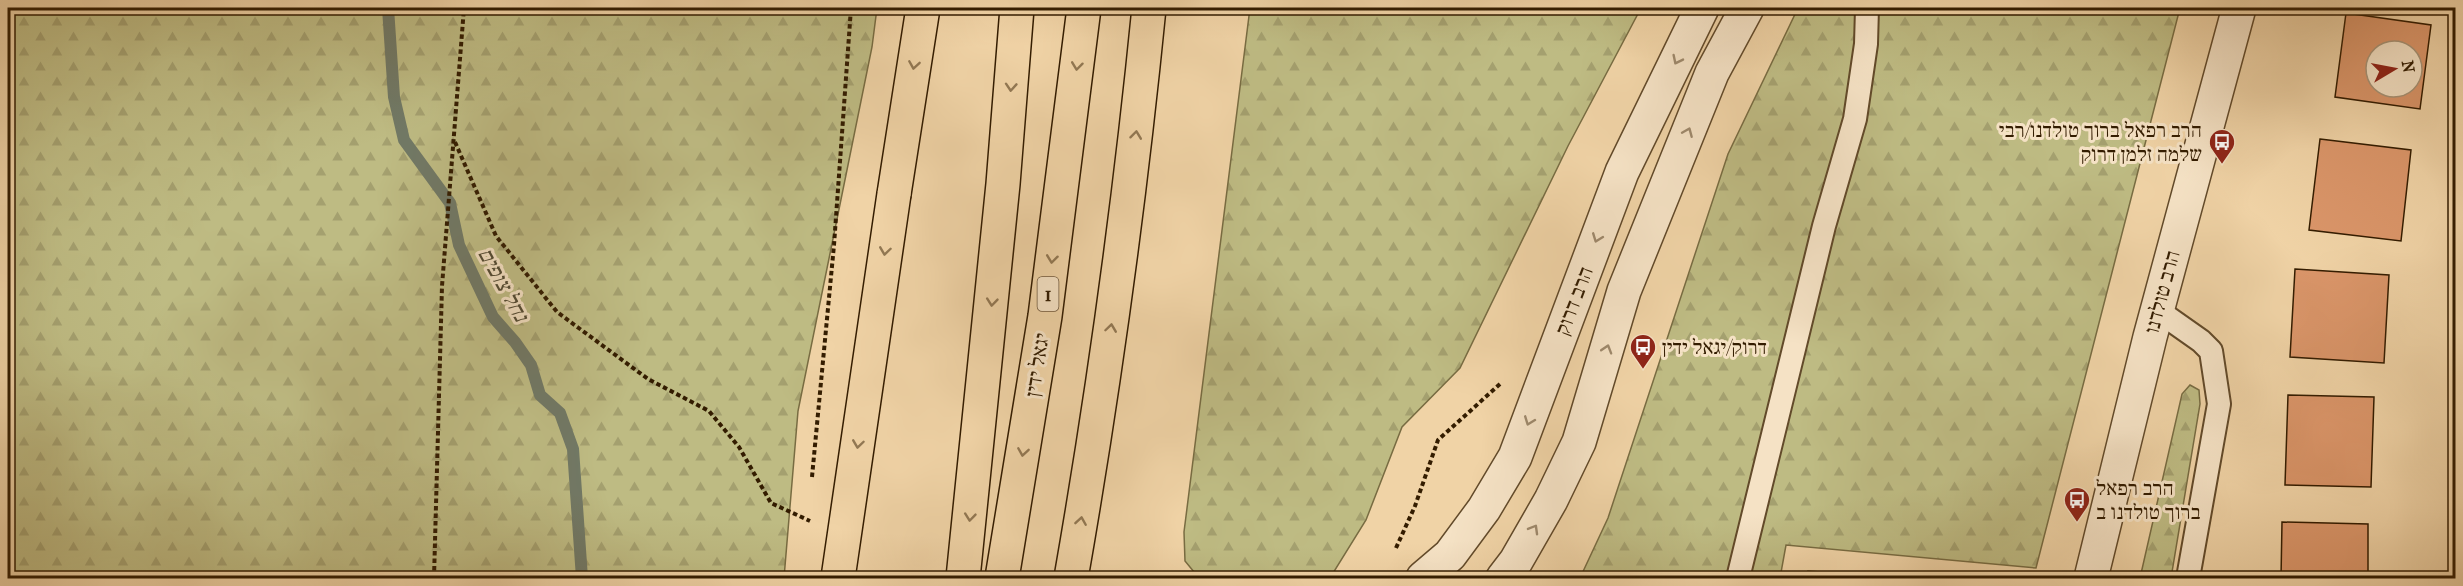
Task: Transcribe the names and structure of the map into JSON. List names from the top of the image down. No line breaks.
{"streets":{"highway":["1","יגאל ידין"],"street":["הרב טולדנו","הרב דרוק"]},"water":["נחל צופים"],"places":{"bus stop":["הרב רפאל ברוך טולדנו/רבי שלמה זלמן דרוק","דרוק/יגאל ידין","הרב רפאל ברוך טולדנו ב"]},"north":"right"}
